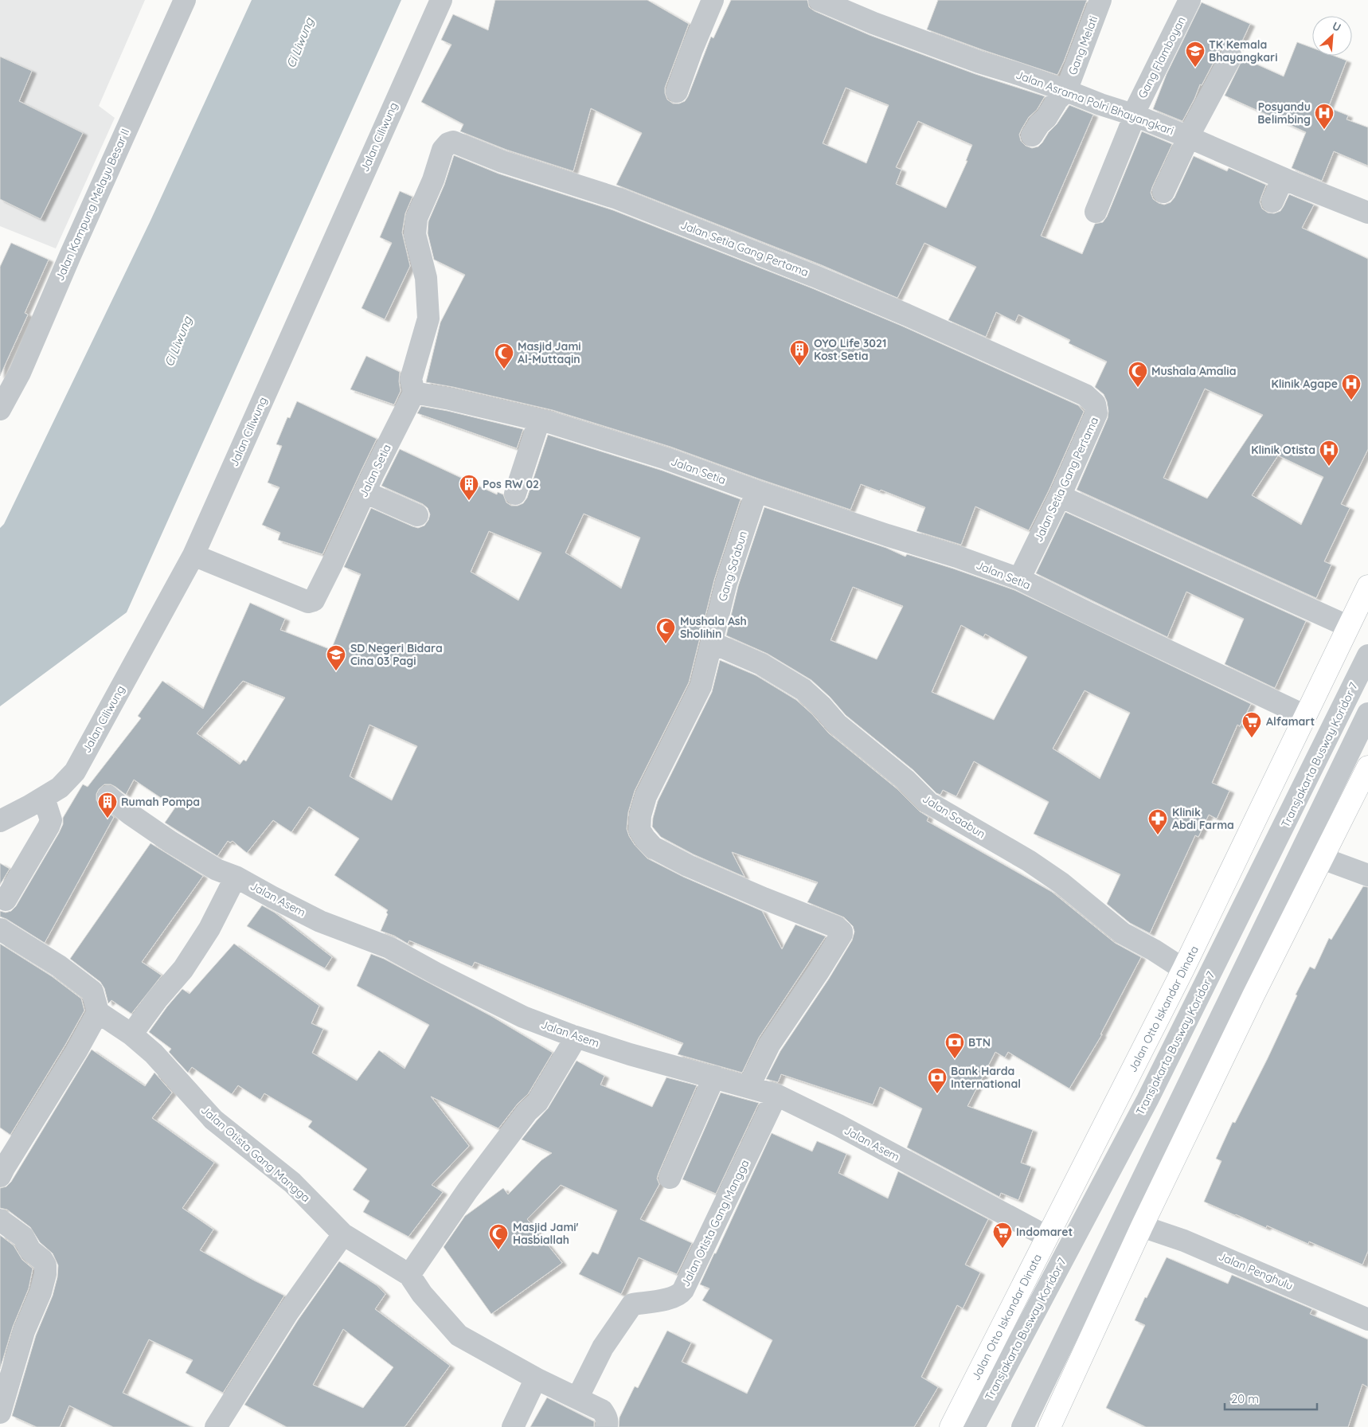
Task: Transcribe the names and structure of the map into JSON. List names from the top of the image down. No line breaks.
{"streets":{"main road":["Jalan Otto Iskandar Dinata"],"street":["Gang Melati","Gang Flamboyan","Jalan Asrama Polri Bhayangkari","Jalan Ciliwung","Jalan Kampung Melayu Besar II","Jalan Setia Gang Pertama","Jalan Setia","Gang Sa'abun","Transjakarta Busway Koridor 7","Jalan Saabun","Jalan Asem","Jalan Otista Gang Mangga","Jalan Penghulu"]},"crossings":[["Gang Melati","Jalan Asrama Polri Bhayangkari"],["Gang Flamboyan","Jalan Asrama Polri Bhayangkari"],["Jalan Ciliwung","Jalan Setia"],["Jalan Setia Gang Pertama","Jalan Setia"],["Jalan Setia","Gang Sa'abun"],["Jalan Setia","Jalan Otto Iskandar Dinata"],["Gang Sa'abun","Jalan Saabun"],["Gang Sa'abun","Jalan Asem"],["Jalan Saabun","Jalan Otto Iskandar Dinata"],["Jalan Asem","Jalan Otto Iskandar Dinata"],["Jalan Asem","Jalan Otista Gang Mangga"]],"water":["Ci Liwung"],"places":{"school or university":["TK Kemala Bhayangkari","SD Negeri Bidara Cina 03 Pagi"],"hospital":["Posyandu Belimbing","Klinik Agape","Klinik Otista"],"building":["OYO Life 3021 Kost Setia","Pos RW 02","Rumah Pompa"],"mosque":["Masjid Jami Al-Muttaqin","Mushala Amalia","Mushala Ash Sholihin","Masjid Jami' Hasbiallah"],"supermarket":["Alfamart","Indomaret"],"pharmacy":["Klinik Abdi Farma"],"bank":["BTN","Bank Harda International"]},"scale_bar":"20 m","north":"top right"}
